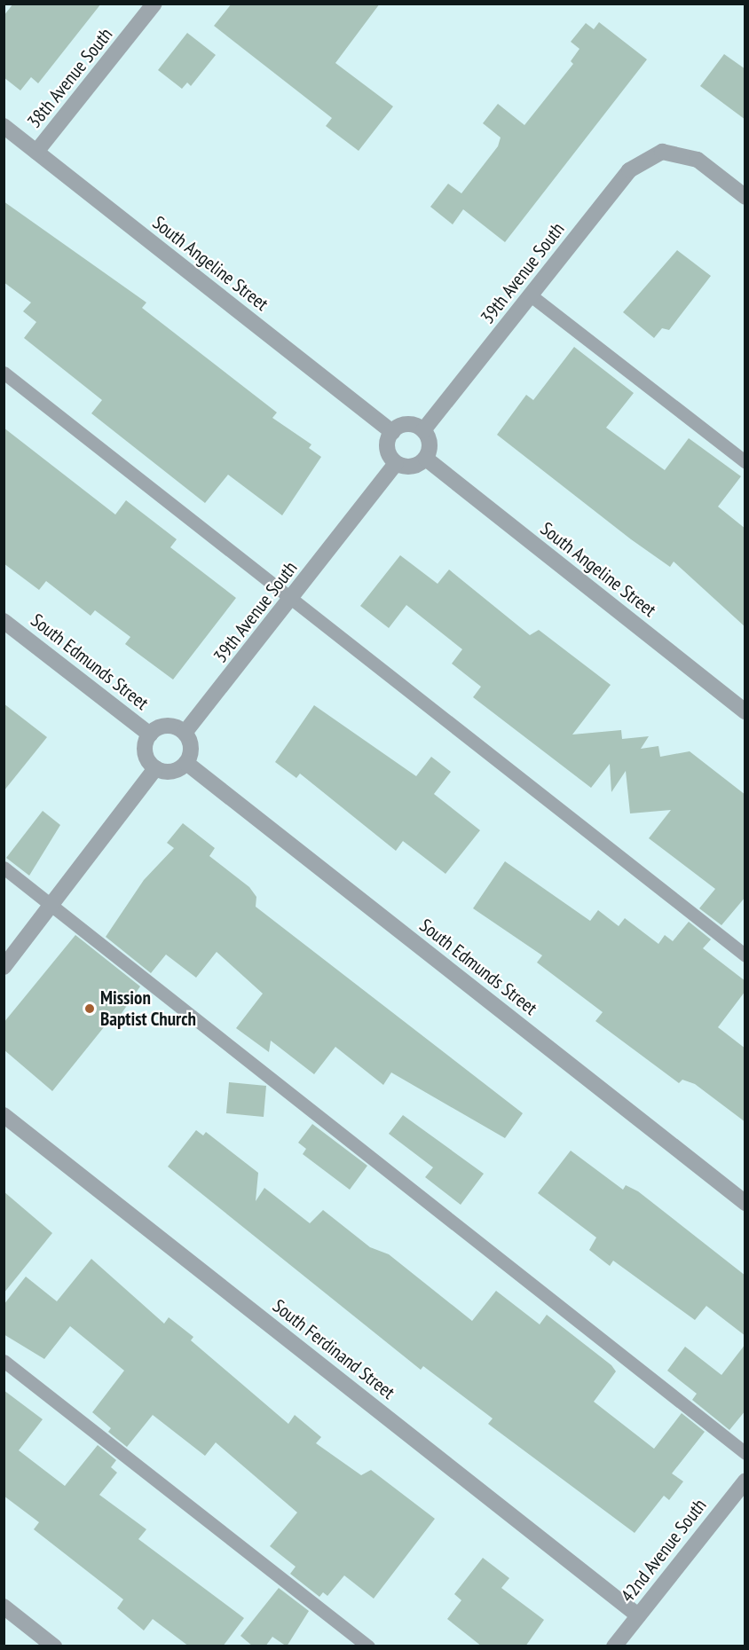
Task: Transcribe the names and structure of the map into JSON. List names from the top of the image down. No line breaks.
{"streets":{"street":["38th Avenue South","South Angeline Street","39th Avenue South","South Edmunds Street","South Ferdinand Street","42nd Avenue South"]},"crossings":[["38th Avenue South","South Angeline Street"],["South Angeline Street","39th Avenue South"],["39th Avenue South","South Edmunds Street"],["South Ferdinand Street","42nd Avenue South"]],"places":["Mission Baptist Church"]}
